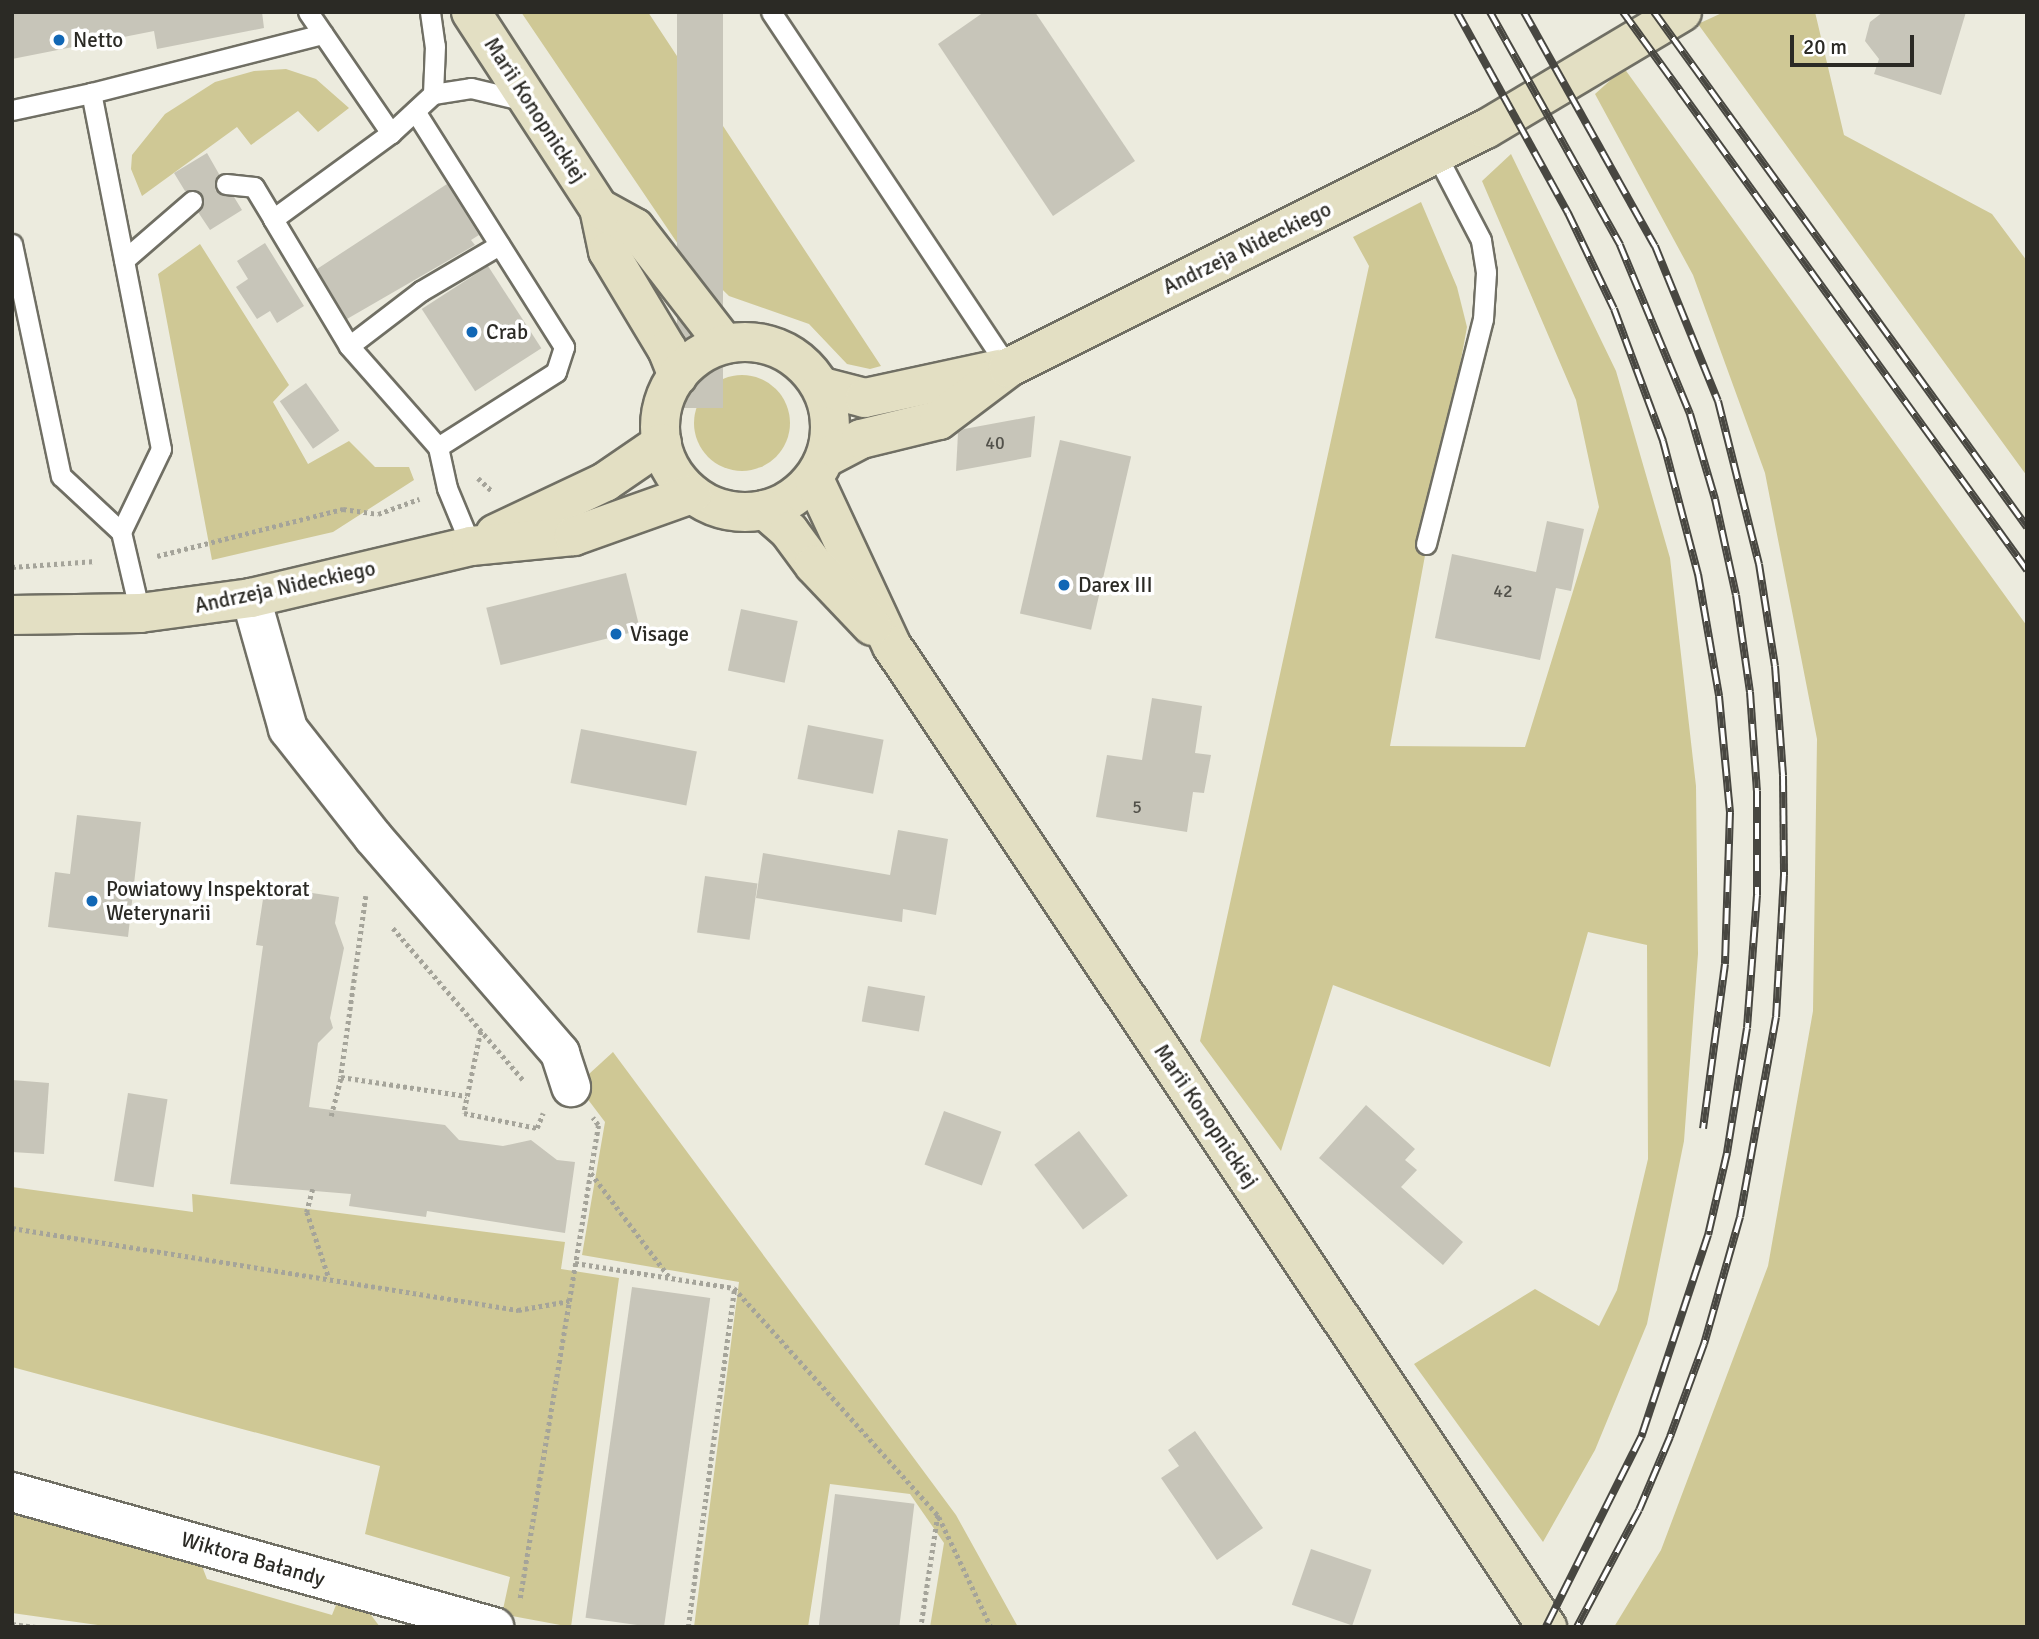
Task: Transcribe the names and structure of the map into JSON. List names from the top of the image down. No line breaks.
{"streets":{"street":["Marii Konopnickiej","Andrzeja Nideckiego","Wiktora Bałandy"]},"crossings":[["Marii Konopnickiej","Andrzeja Nideckiego"]],"places":["Netto","Crab","Darex III","Visage","Powiatowy Inspektorat Weterynarii"],"house_numbers":["40","42","5"],"scale_bar":"20 m"}
